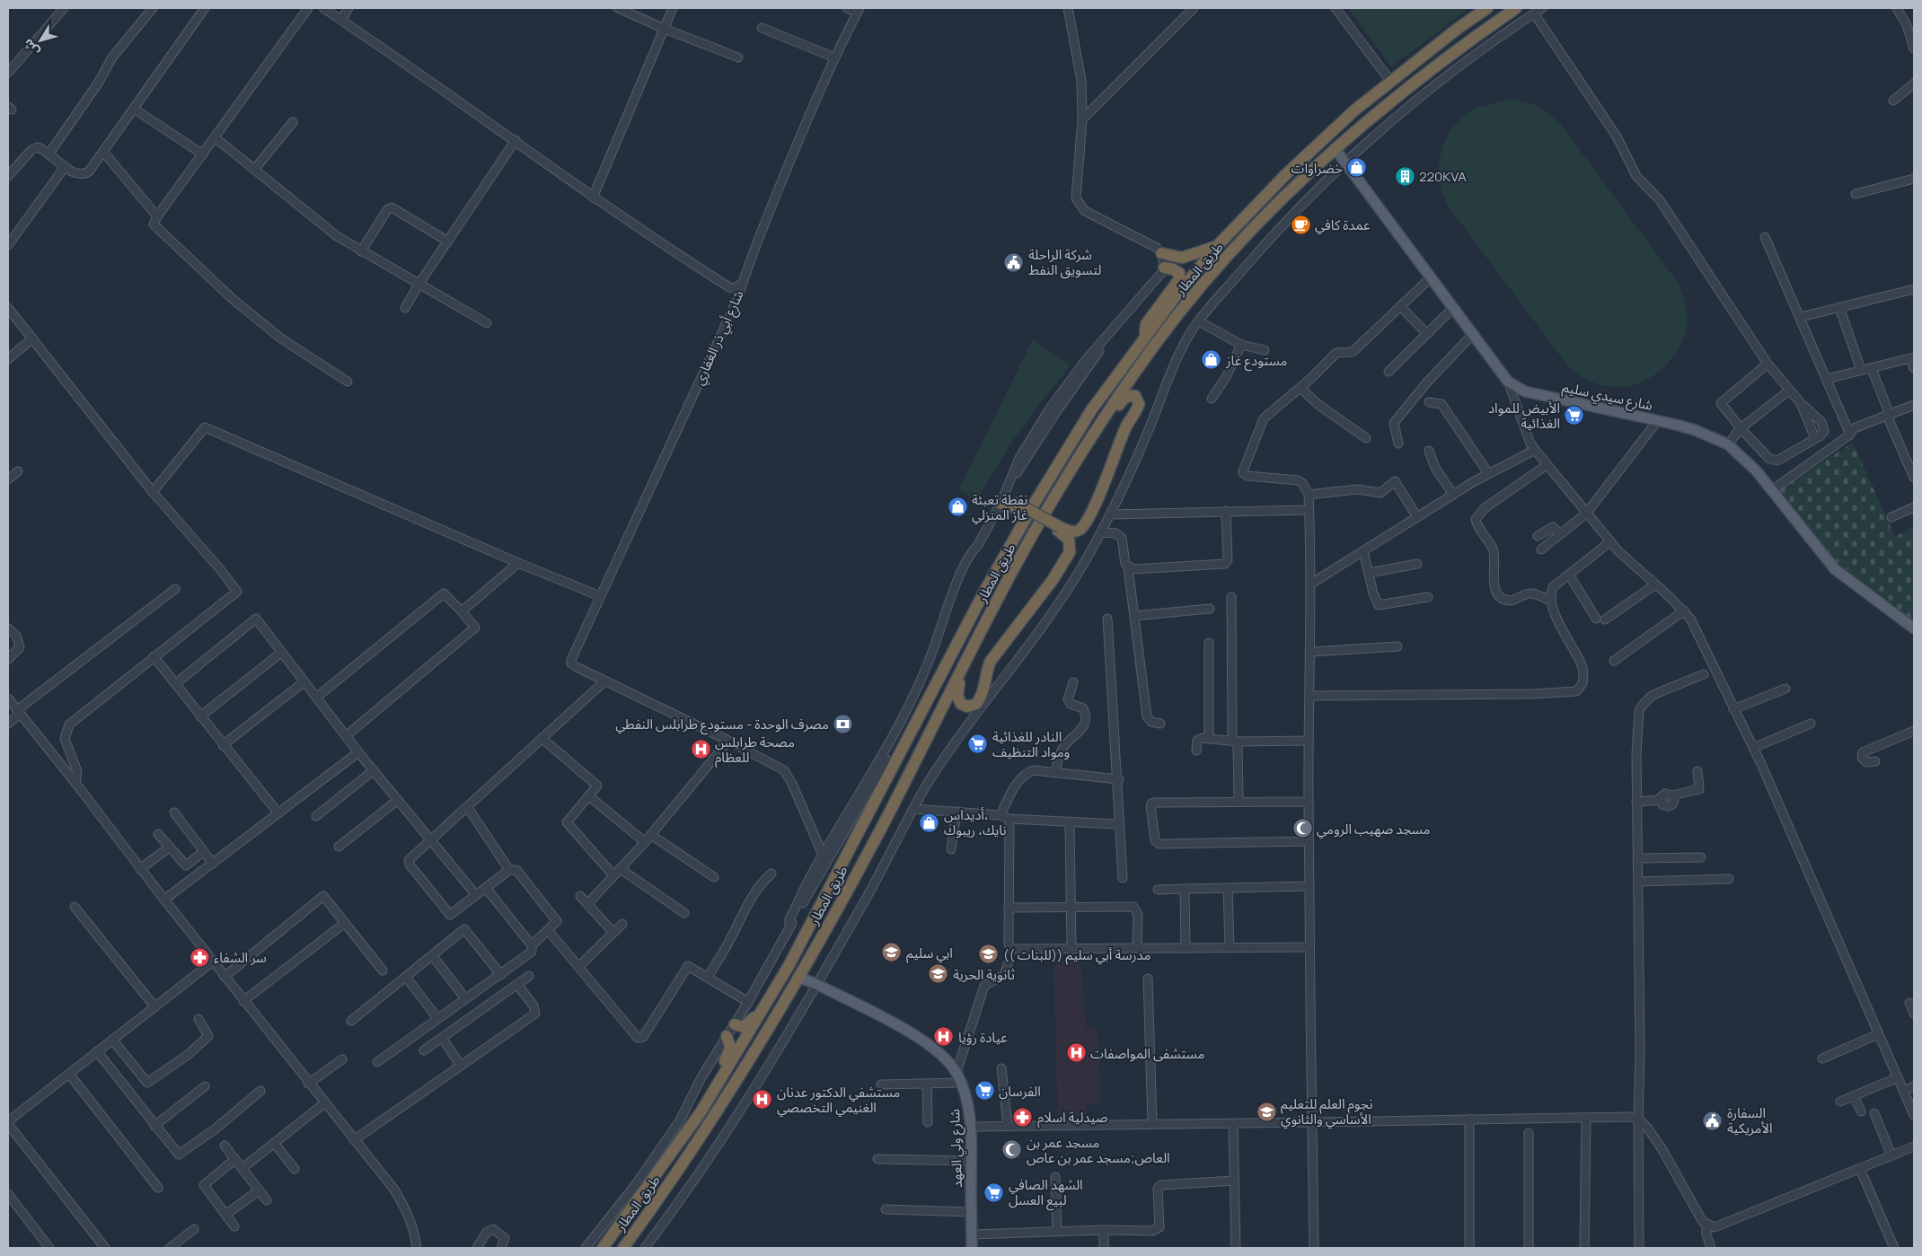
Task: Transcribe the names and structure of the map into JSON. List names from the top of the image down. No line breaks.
{"streets":{"highway":["طريق المطار"],"main road":["شارع سيدي سليم","شارع ولي العهد"],"street":["شارع أبي ذر الغفاري"]},"crossings":[["طريق المطار","شارع سيدي سليم"],["طريق المطار","شارع ولي العهد"]],"places":{"shop":["خضراوات","مستودع غاز","نقطة تعبئة غاز المنزلي","أديداس، نايك، ريبوك"],"building":["220KVA"],"cafe":["عمدة كافي"],"public building":["شركة الراحلة لتسويق النفط","السفارة الأمريكية"],"supermarket":["الأبيض للمواد الغذائية","النادر للغذائية ومواد التنظيف","الفرسان","الشهد الصافي لبيع العسل"],"bank":["مصرف الوحدة - مستودع طرابلس النفطي"],"hospital":["مصحة طرابلس للعظام","عيادة رؤيا","مستشفى المواصفات","مستشفي الدكتور عدنان الغنيمي التخصصي"],"mosque":["مسجد صهيب الرومي","مسجد عمر بن العاص;مسجد عمر بن عاص"],"school or university":["ابي سليم","مدرسة أبي سليم ((للبنات ))","ثانوية الحرية","نجوم العلم للتعليم الأساسي والثانوي"],"pharmacy":["سر الشفاء","صيدلية اسلام"]},"north":"bottom left"}
